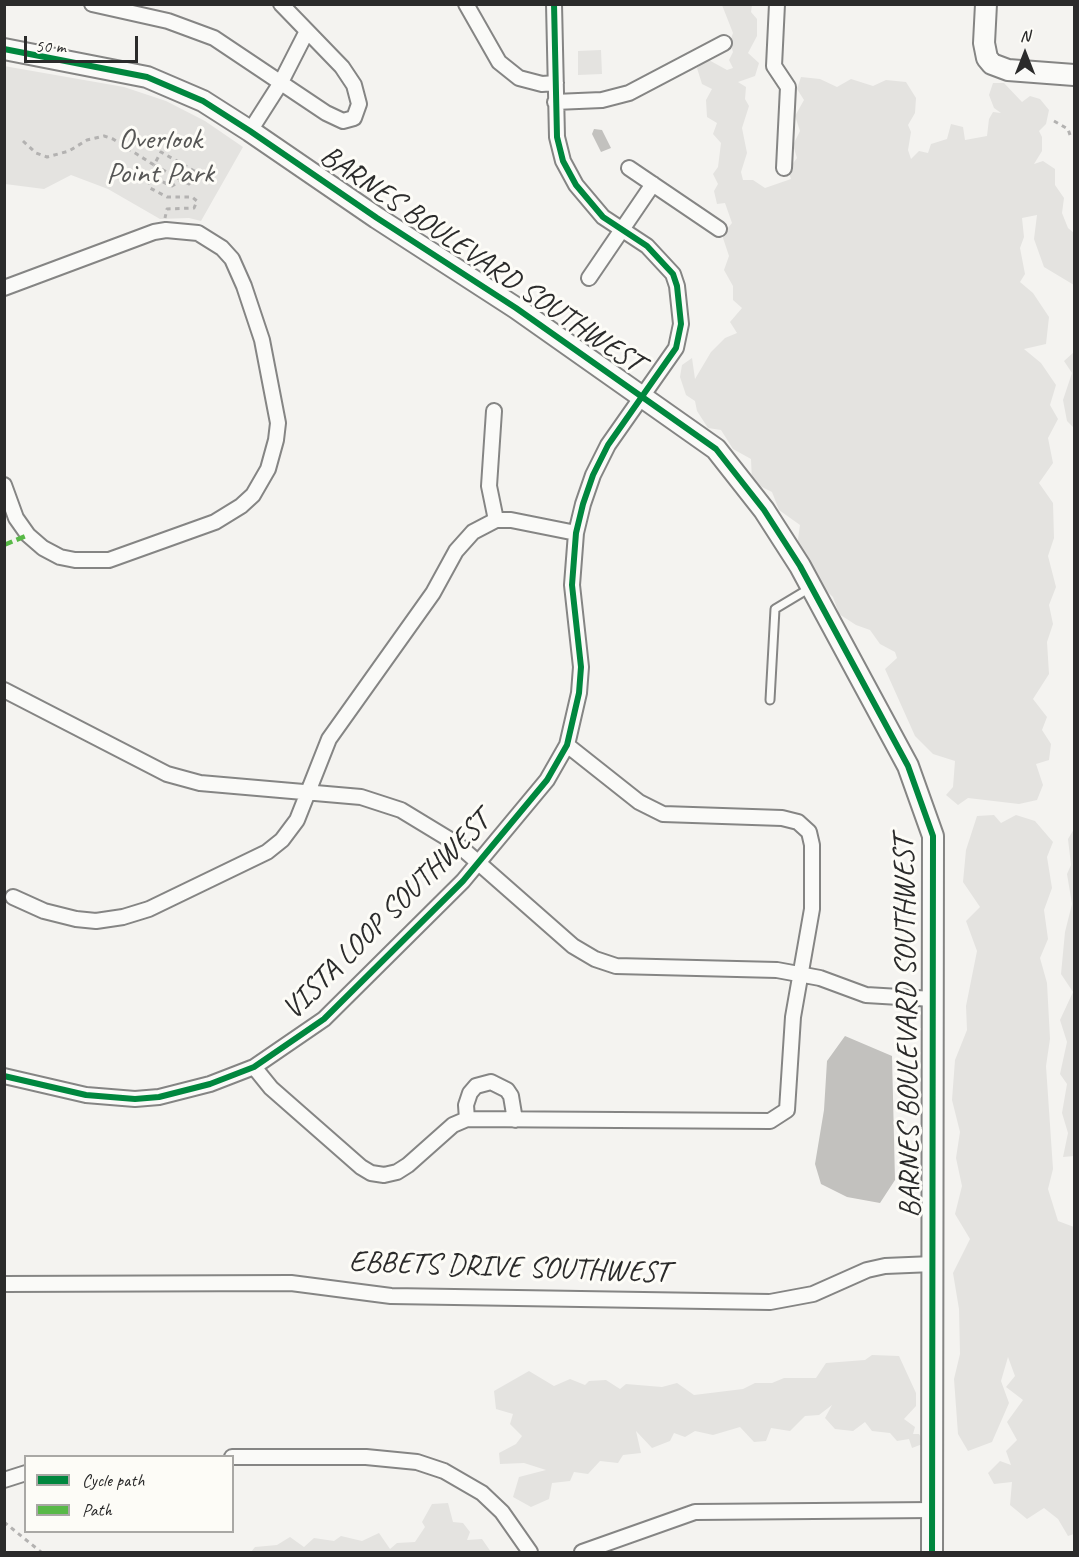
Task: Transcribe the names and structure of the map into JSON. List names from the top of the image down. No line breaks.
{"streets":{"street":["BARNES BOULEVARD SOUTHWEST","VISTA LOOP SOUTHWEST","EBBETS DRIVE SOUTHWEST"]},"crossings":[["BARNES BOULEVARD SOUTHWEST","VISTA LOOP SOUTHWEST"],["BARNES BOULEVARD SOUTHWEST","EBBETS DRIVE SOUTHWEST"]],"parks":["Overlook Point Park"],"legend":["Cycle path","Path"],"scale_bar":"50 m","north":"top"}
